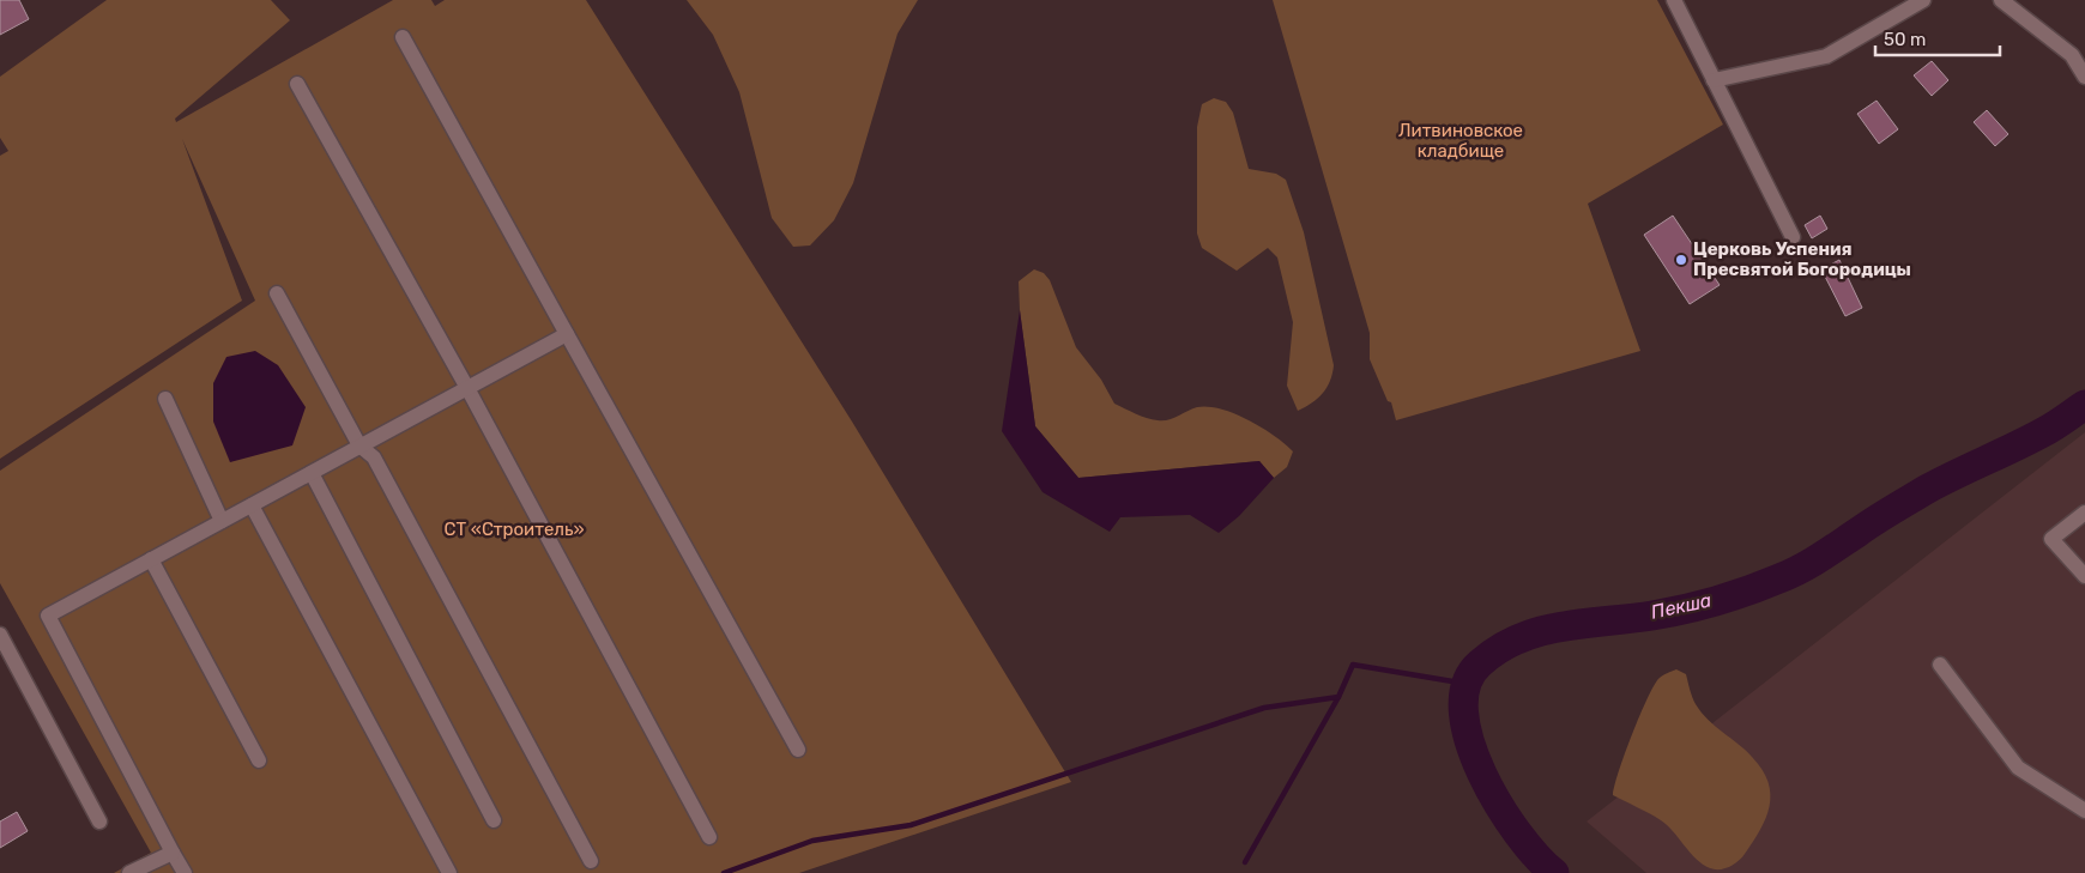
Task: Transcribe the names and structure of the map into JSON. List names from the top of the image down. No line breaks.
{"water":["Пекша"],"parks":["Литвиновское кладбище","СТ «Строитель»"],"places":["Церковь Успения Пресвятой Богородицы"],"scale_bar":"50 m"}
